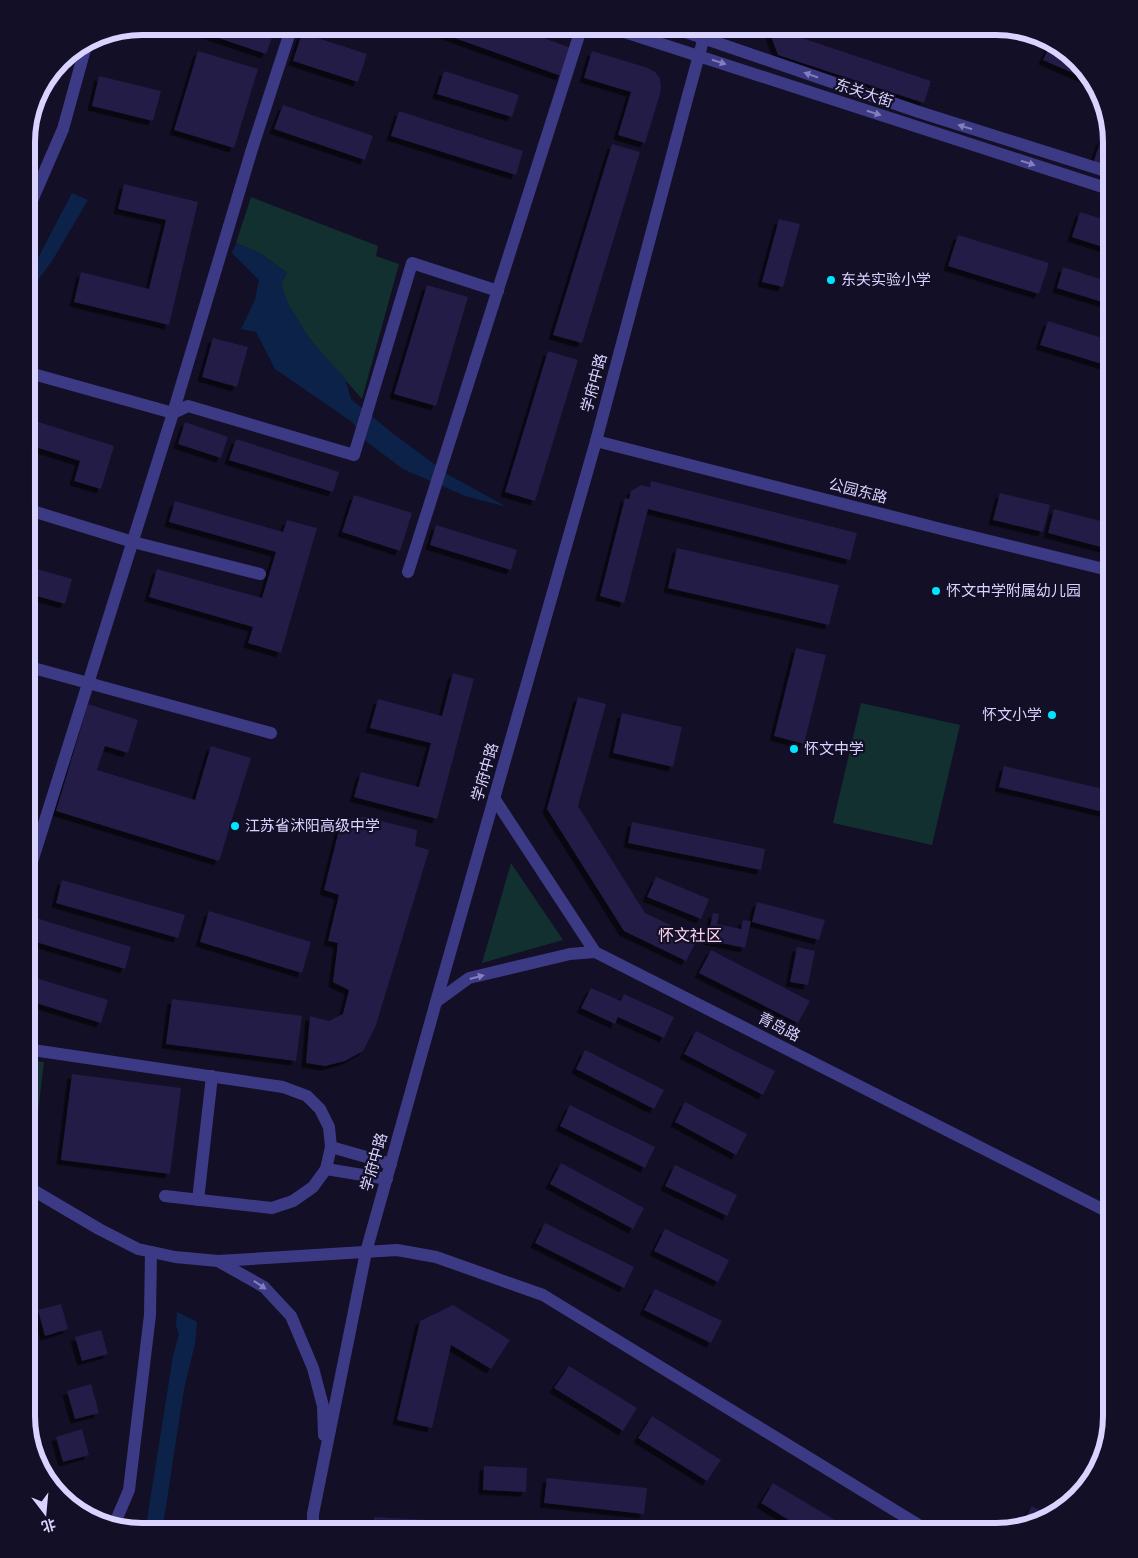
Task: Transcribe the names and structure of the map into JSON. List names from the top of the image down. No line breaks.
{"streets":{"street":["东关大街","学府中路","公园东路","青岛路"]},"crossings":[["东关大街","学府中路"],["学府中路","公园东路"],["学府中路","青岛路"]],"districts":["怀文社区"],"places":["东关实验小学","怀文中学附属幼儿园","怀文小学","怀文中学","江苏省沭阳高级中学"],"north":"bottom"}
